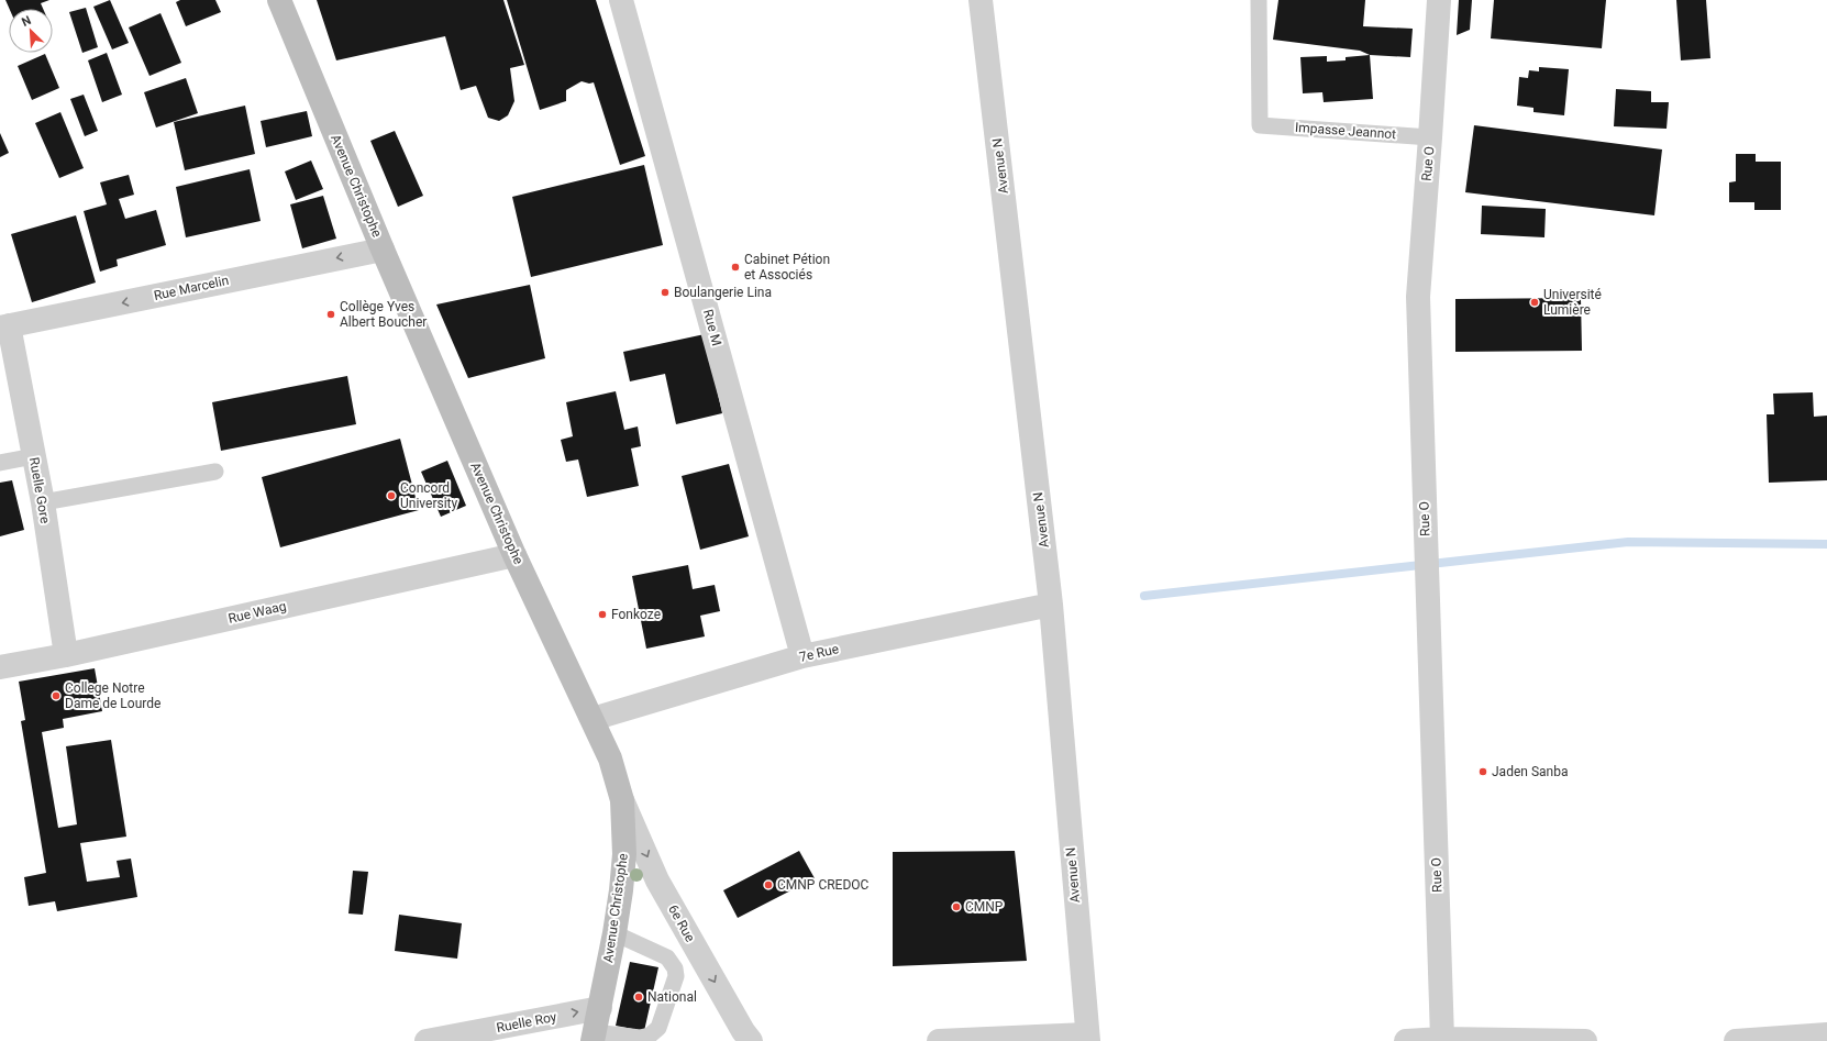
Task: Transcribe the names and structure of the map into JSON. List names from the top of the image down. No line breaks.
{"streets":{"street":["Rue O","Avenue N","Avenue Christophe","Rue Marcelin","Rue M","Ruelle Gore","Rue Waag","7e Rue","6e Rue","Ruelle Roy"],"lane":["Impasse Jeannot"]},"crossings":[["Impasse Jeannot","Rue O"],["Avenue N","7e Rue"],["Avenue Christophe","Rue Marcelin"],["Avenue Christophe","Rue Waag"],["Avenue Christophe","7e Rue"],["Avenue Christophe","6e Rue"],["Avenue Christophe","Ruelle Roy"],["Rue Marcelin","Ruelle Gore"],["Rue M","7e Rue"],["Ruelle Gore","Rue Waag"]],"one_way":["Rue Marcelin","6e Rue","Ruelle Roy"],"places":["Cabinet Pétion et Associés","Boulangerie Lina","Université Lumière","Collège Yves Albert Boucher","Concord University","Fonkoze","College Notre Dame de Lourde","Jaden Sanba","CMNP CREDOC","CMNP","National"],"north":"top left"}
